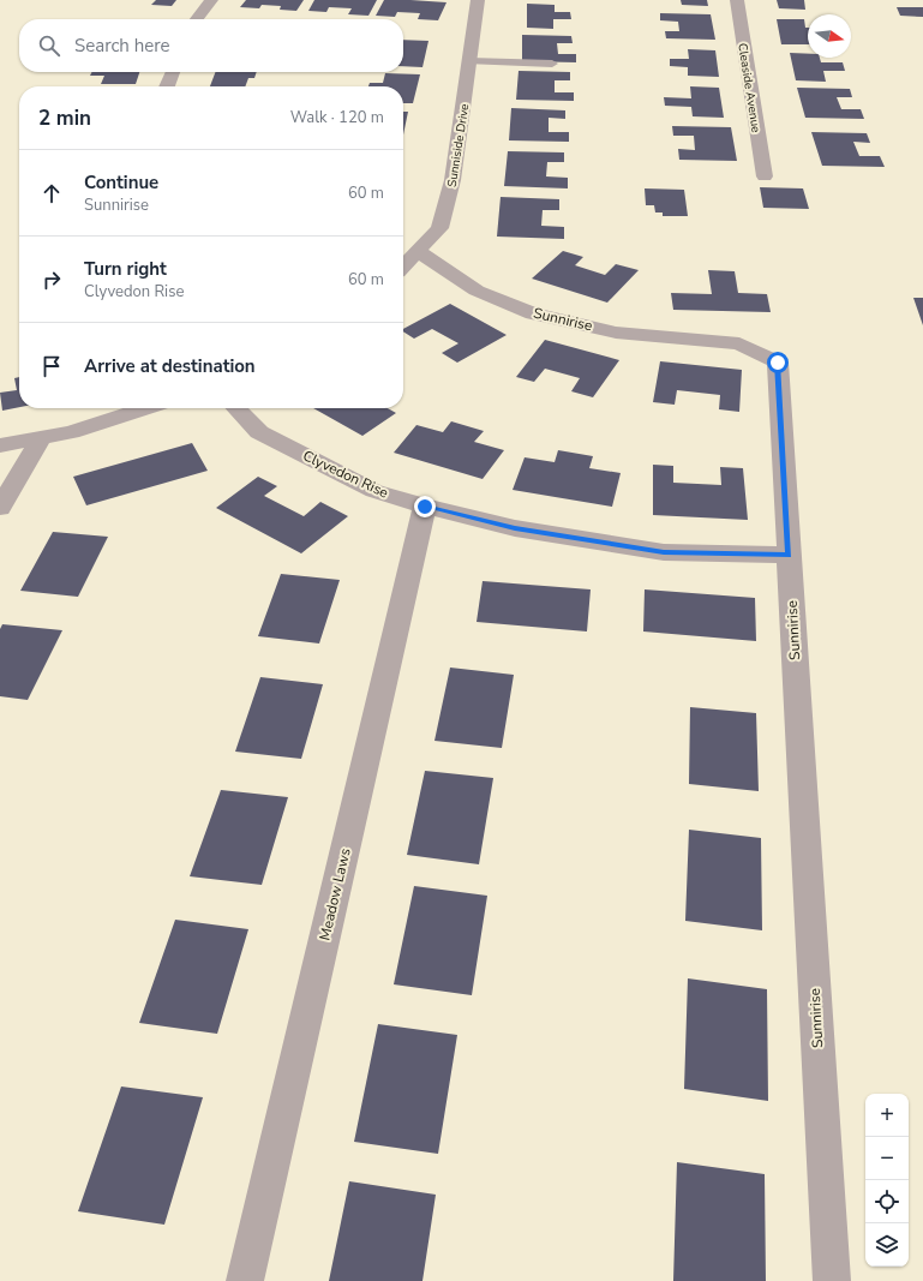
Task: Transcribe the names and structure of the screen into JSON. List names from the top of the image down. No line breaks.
{"streets":{"street":["Cleaside Avenue","Sunniside Drive","Sunnirise","Clyvedon Rise","Meadow Laws"]},"crossings":[["Sunniside Drive","Sunnirise"],["Sunnirise","Clyvedon Rise"],["Clyvedon Rise","Meadow Laws"]],"north":"right","page":{"search":"Search here","heading":["2 min","Walk · 120 m"],"list":[["Continue","Sunnirise","60 m"],["Turn right","Clyvedon Rise","60 m"],"Arrive at destination"],"map_buttons":["+","−"]}}
